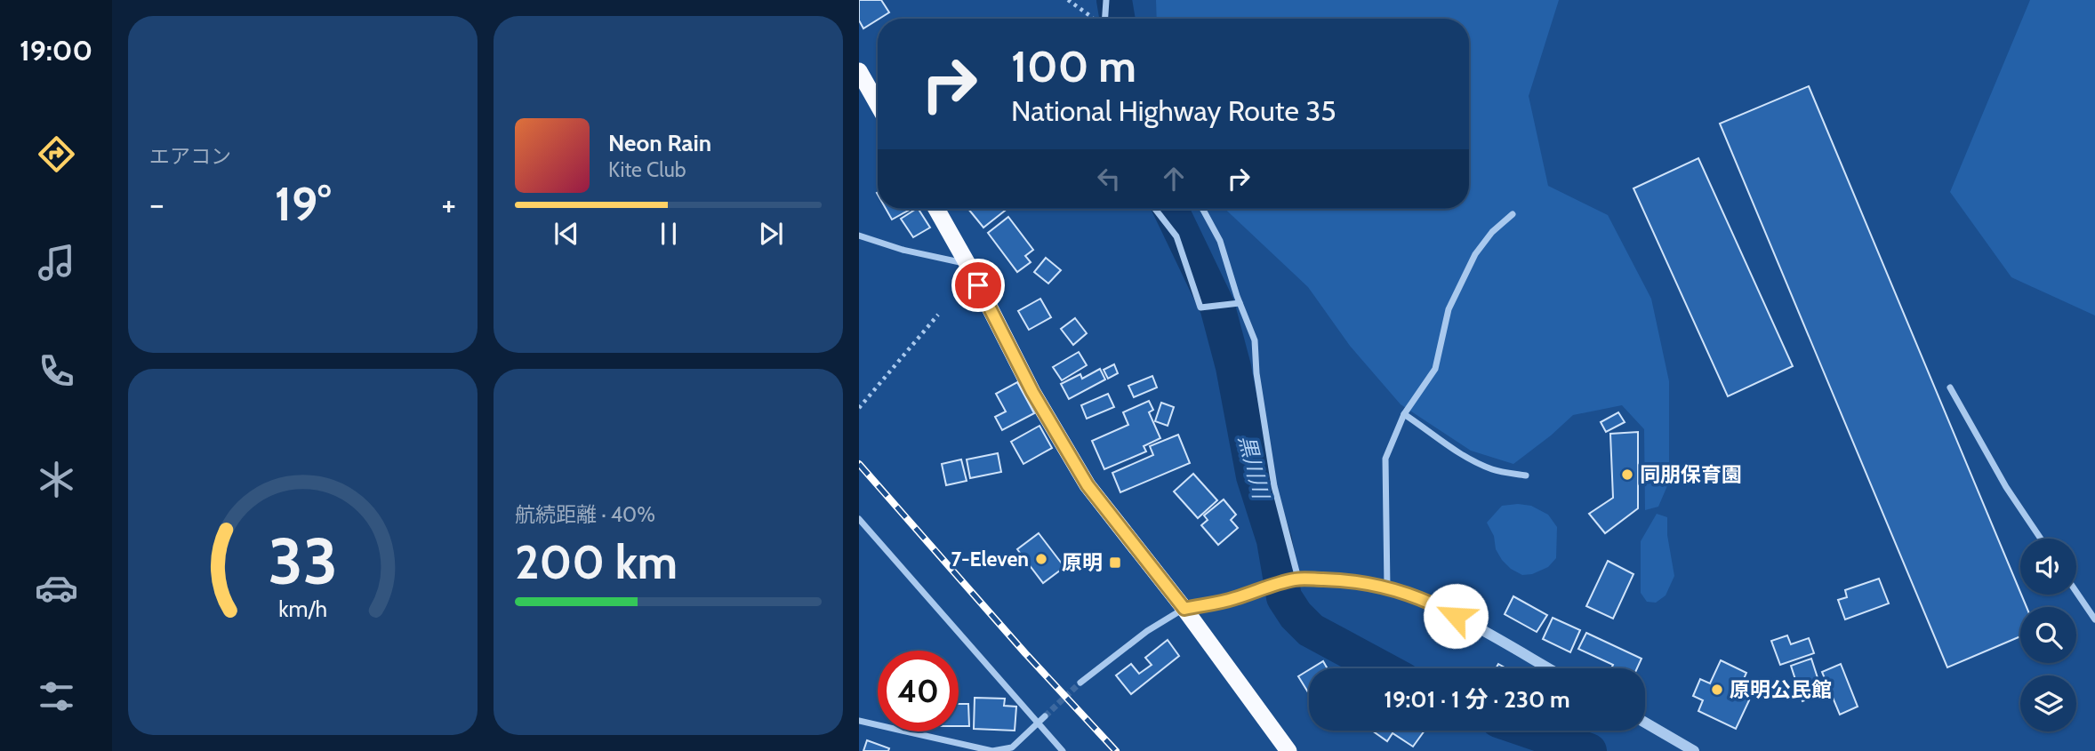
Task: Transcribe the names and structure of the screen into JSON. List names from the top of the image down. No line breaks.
{"water":["黒川川"],"places":{"other":["同朋保育園","7-Eleven","原明公民館"],"transit":["原明"]},"page":{"tabs":"19:00","tile":["エアコン",["航続距離 · 40%","200 km"]],"turn":["100 m","National Highway Route 35"],"song":["Neon Rain","Kite Club"],"heat":["−","19°","+"],"limit":"40","trip":"19:01 · 1 分 · 230 m","gauge":["33","km/h"]}}
